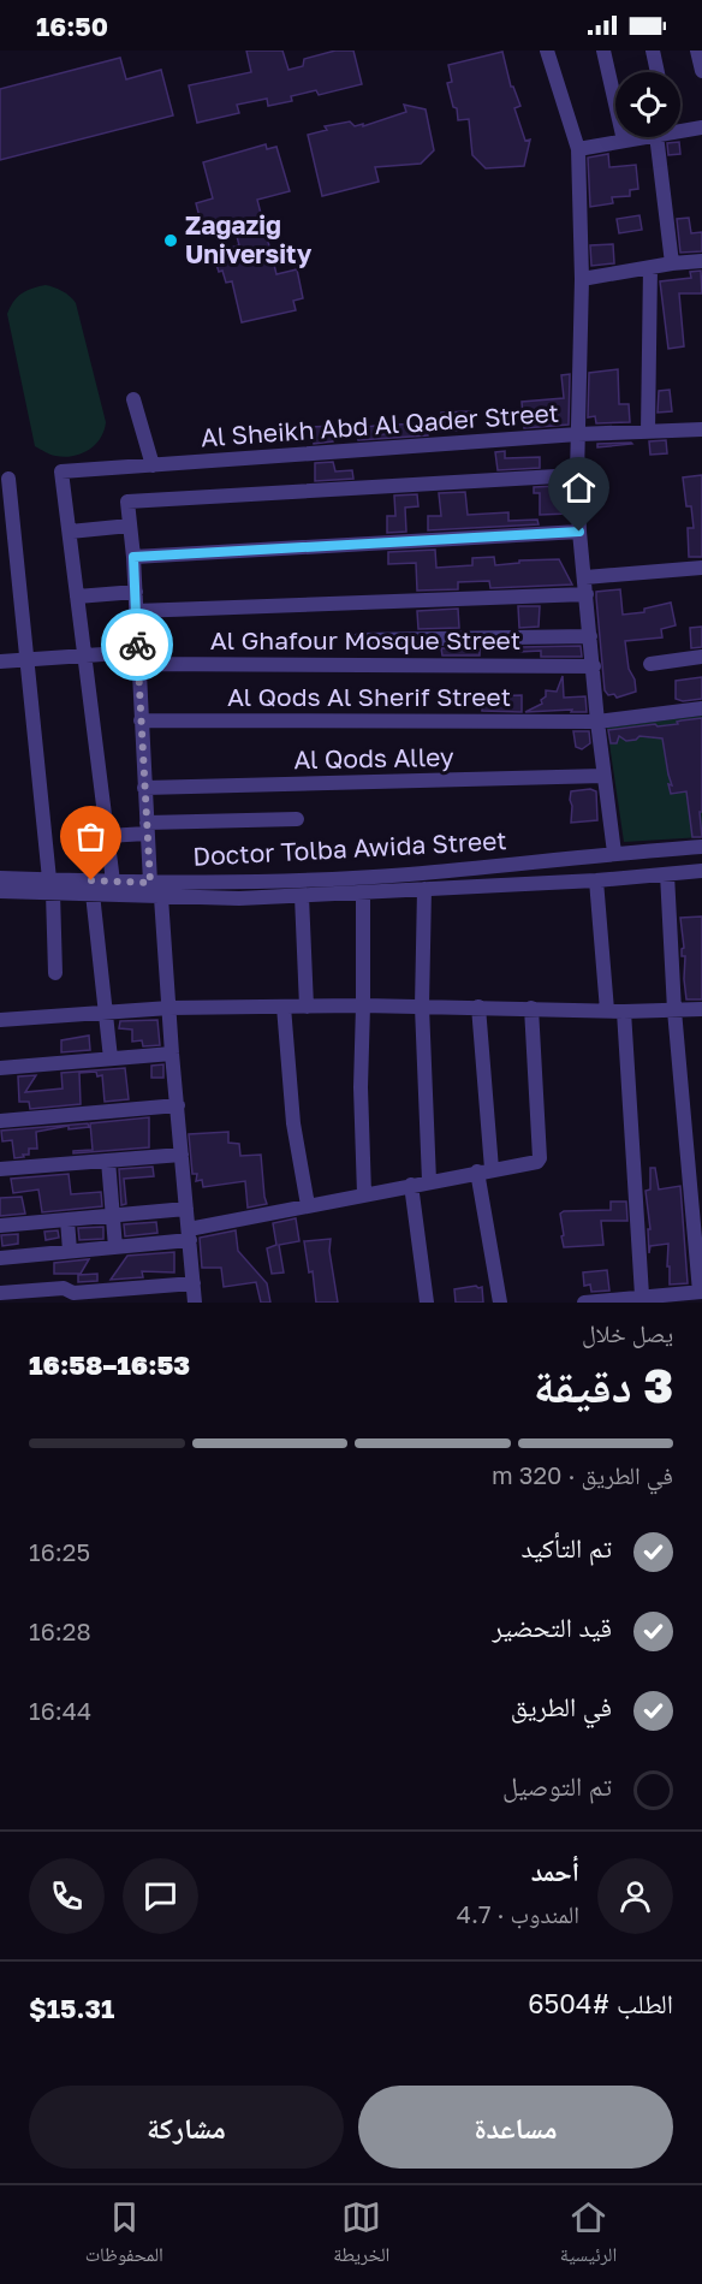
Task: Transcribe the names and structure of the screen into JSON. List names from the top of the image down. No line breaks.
{"streets":{"street":["Al Sheikh Abd Al Qader Street","Al Ghafour Mosque Street","Al Qods Al Sherif Street","Al Qods Alley","Doctor Tolba Awida Street"]},"places":["Zagazig University"],"page":{"status":"16:50","heading":["3 دقيقة","يصل خلال","16:53–16:58"],"panel":["أحمد","المندوب · 4.7","الطلب #6504","$15.31"],"bar":"في الطريق · 320 m","list":[["تم التأكيد","16:25"],["قيد التحضير","16:28"],["في الطريق","16:44"],"تم التوصيل"],"buttons":["مساعدة","مشاركة"],"tabs":["الرئيسية","الخريطة","المحفوظات"]}}
